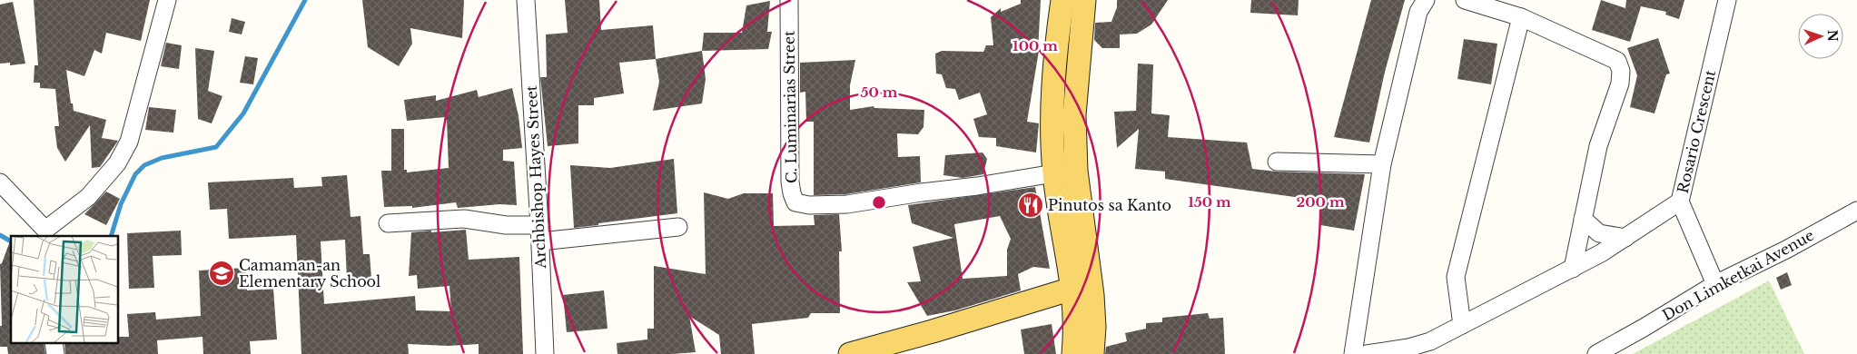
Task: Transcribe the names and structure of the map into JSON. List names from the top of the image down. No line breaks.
{"streets":{"street":["C. Luminarias Street","Rosario Crescent","Archbishop Hayes Street","Don Limketkai Avenue"]},"crossings":[["Rosario Crescent","Don Limketkai Avenue"]],"places":{"restaurant":["Pinutos sa Kanto"],"school or university":["Camaman-an Elementary School"]},"north":"right","rings":["100 m","50 m","150 m","200 m"]}
